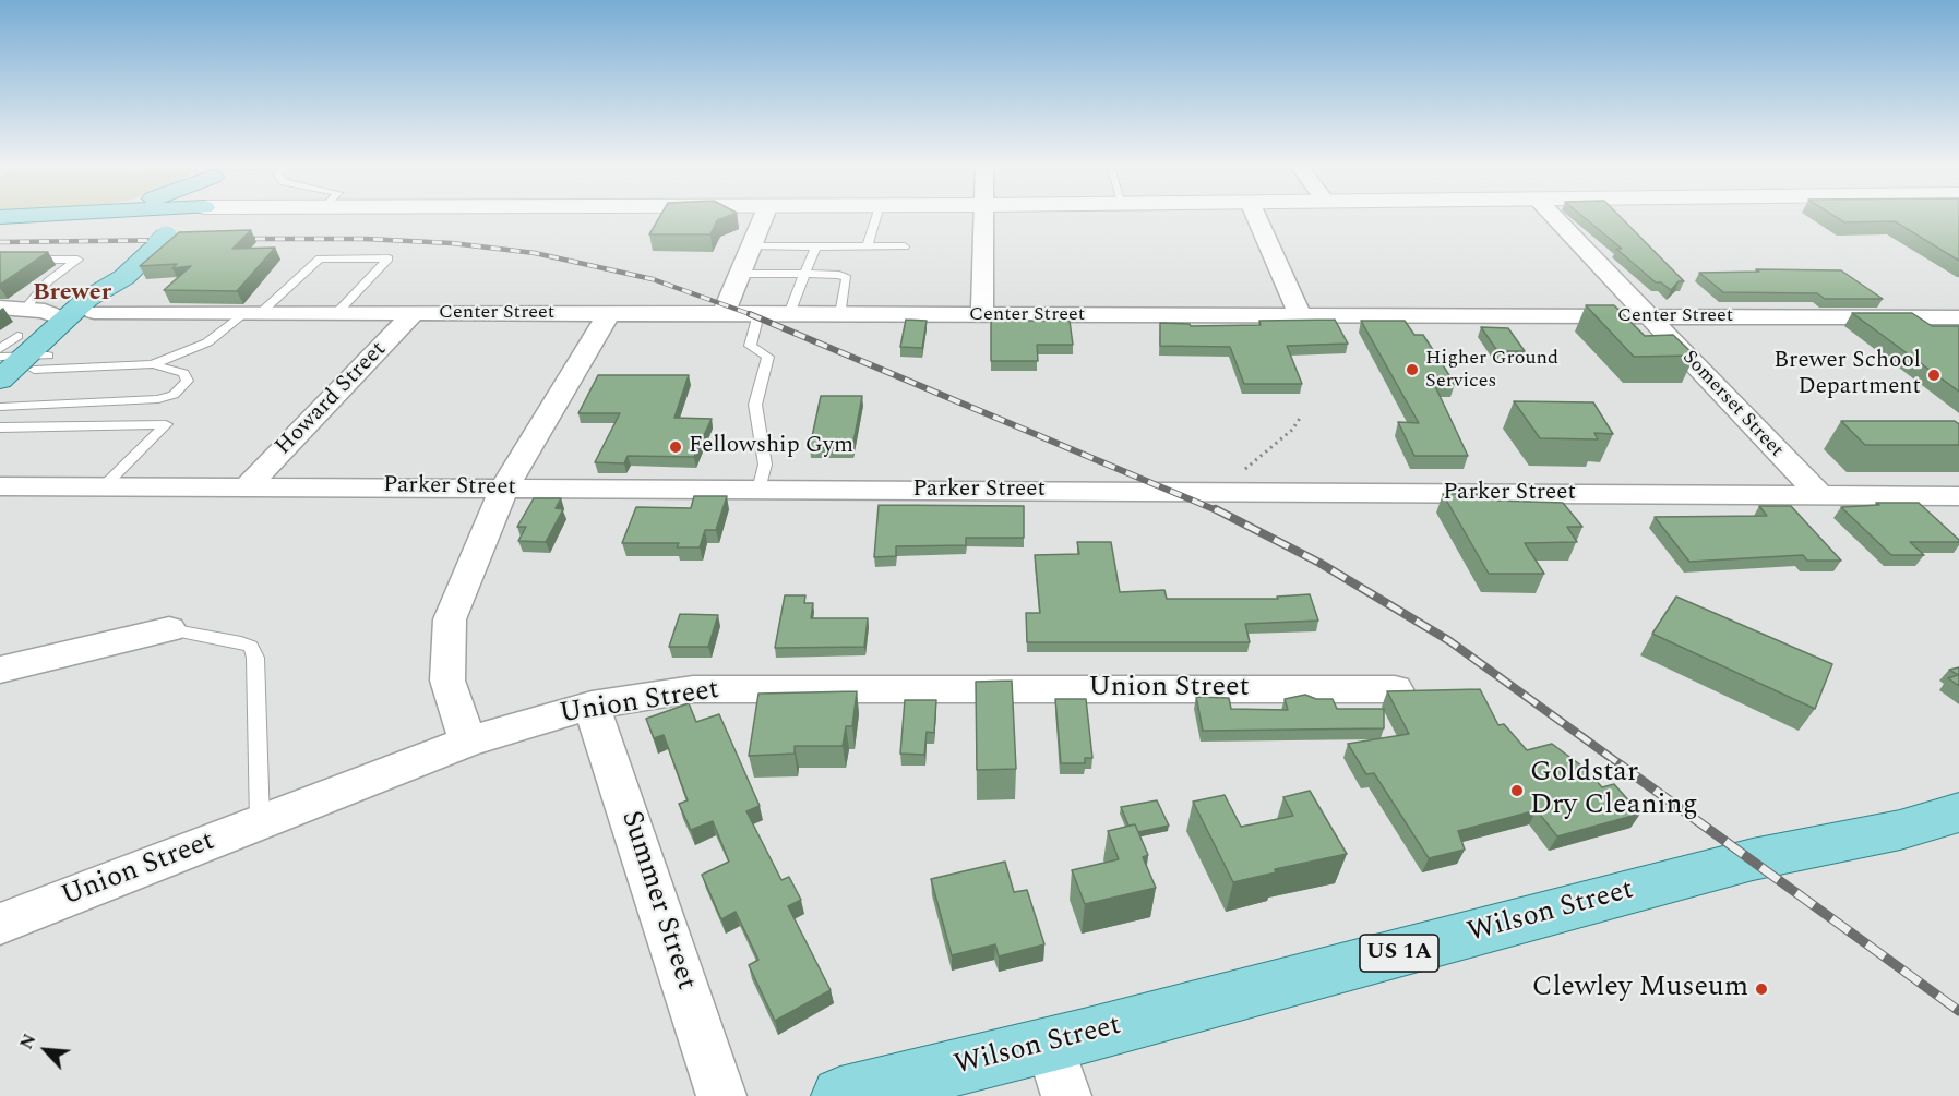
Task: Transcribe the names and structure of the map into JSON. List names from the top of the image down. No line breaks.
{"streets":{"main road":["Wilson Street","US 1A"],"street":["Center Street","Howard Street","Somerset Street","Parker Street","Union Street","Summer Street"]},"crossings":[["Center Street","Howard Street"],["Center Street","Somerset Street"],["Howard Street","Parker Street"],["Somerset Street","Parker Street"],["Union Street","Summer Street"]],"districts":["Brewer"],"places":["Higher Ground Services","Brewer School Department","Fellowship Gym","Goldstar Dry Cleaning","Clewley Museum"],"north":"top left"}
